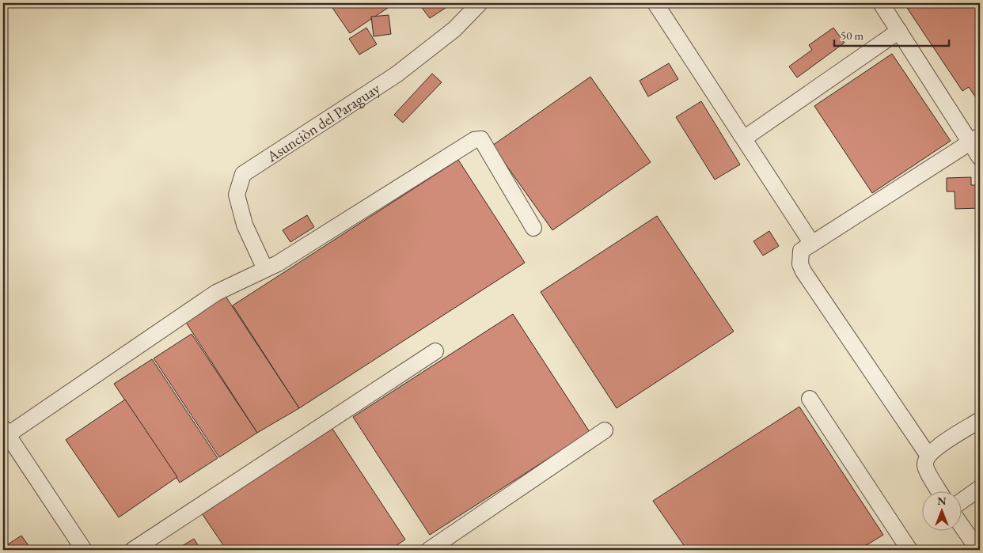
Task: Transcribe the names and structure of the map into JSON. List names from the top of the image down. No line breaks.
{"streets":{"street":["Asunciòn del Paraguay"]},"scale_bar":"50 m","north":"top"}
